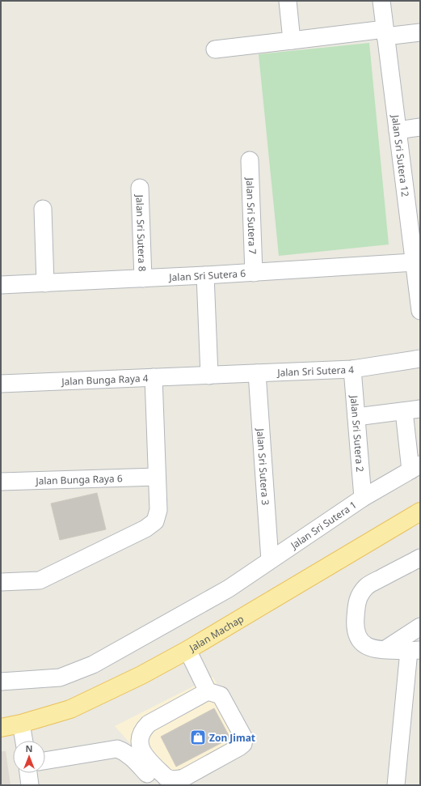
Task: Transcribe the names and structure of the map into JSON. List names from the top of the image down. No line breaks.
{"streets":{"main road":["Jalan Machap"],"street":["Jalan Sri Sutera 12","Jalan Sri Sutera 7","Jalan Sri Sutera 8","Jalan Sri Sutera 6","Jalan Sri Sutera 4","Jalan Bunga Raya 4","Jalan Sri Sutera 2","Jalan Sri Sutera 3","Jalan Bunga Raya 6","Jalan Sri Sutera 1"]},"crossings":[["Jalan Sri Sutera 12","Jalan Sri Sutera 6"],["Jalan Sri Sutera 7","Jalan Sri Sutera 6"],["Jalan Sri Sutera 8","Jalan Sri Sutera 6"],["Jalan Sri Sutera 4","Jalan Bunga Raya 4"],["Jalan Sri Sutera 4","Jalan Sri Sutera 2"],["Jalan Sri Sutera 4","Jalan Sri Sutera 3"],["Jalan Sri Sutera 2","Jalan Sri Sutera 1"],["Jalan Sri Sutera 3","Jalan Sri Sutera 1"]],"places":{"shop":["Zon Jimat"]},"north":"top"}
